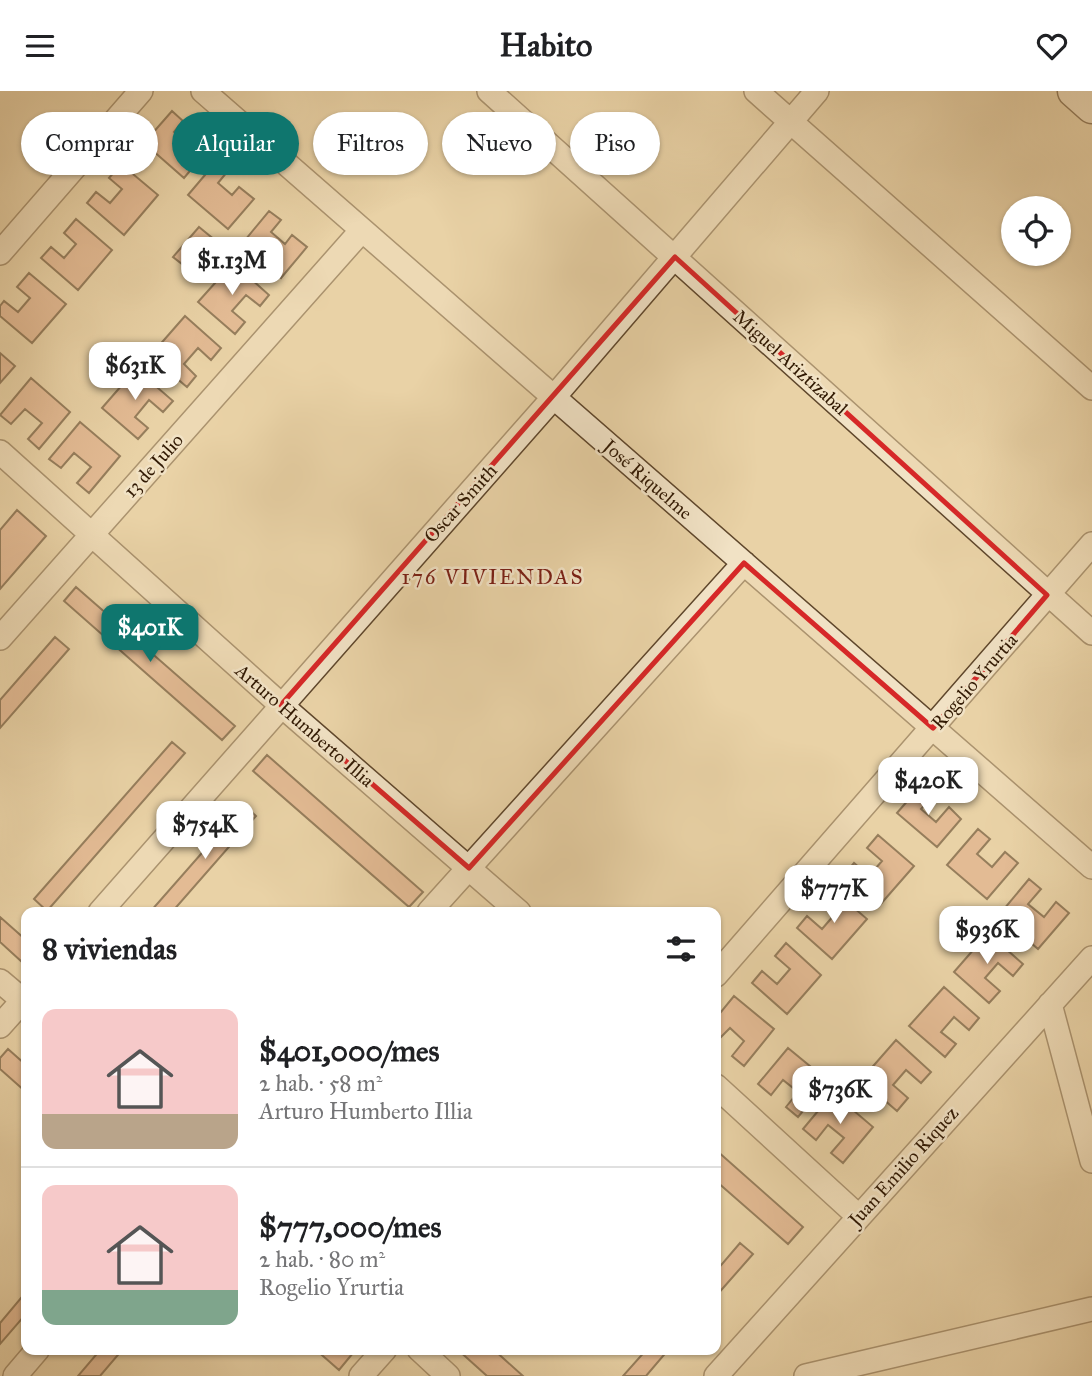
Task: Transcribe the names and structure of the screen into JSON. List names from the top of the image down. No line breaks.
{"streets":{"street":["Miguel Ariztizabal","13 de Julio","José Riquelme","Oscar Smith","Rogelio Yrurtia","Arturo Humberto Illia","Juan Emilio Riquez"]},"crossings":[["Miguel Ariztizabal","Oscar Smith"],["Miguel Ariztizabal","Rogelio Yrurtia"],["13 de Julio","José Riquelme"],["13 de Julio","Arturo Humberto Illia"],["José Riquelme","Oscar Smith"],["José Riquelme","Rogelio Yrurtia"],["Oscar Smith","Arturo Humberto Illia"]],"districts":["176 VIVIENDAS"],"page":{"header":"Habito","chip":["Comprar","Alquilar","Filtros","Nuevo","Piso"],"price":["$1.13M","$631K","$401K","$420K","$754K","$777K","$936K","$736K"],"heading":"8 viviendas","list":[{"name":"$401,000/mes","note":"2 hab. · 58 m² · Arturo Humberto Illia"},{"name":"$777,000/mes","note":"2 hab. · 80 m² · Rogelio Yrurtia"}]}}
